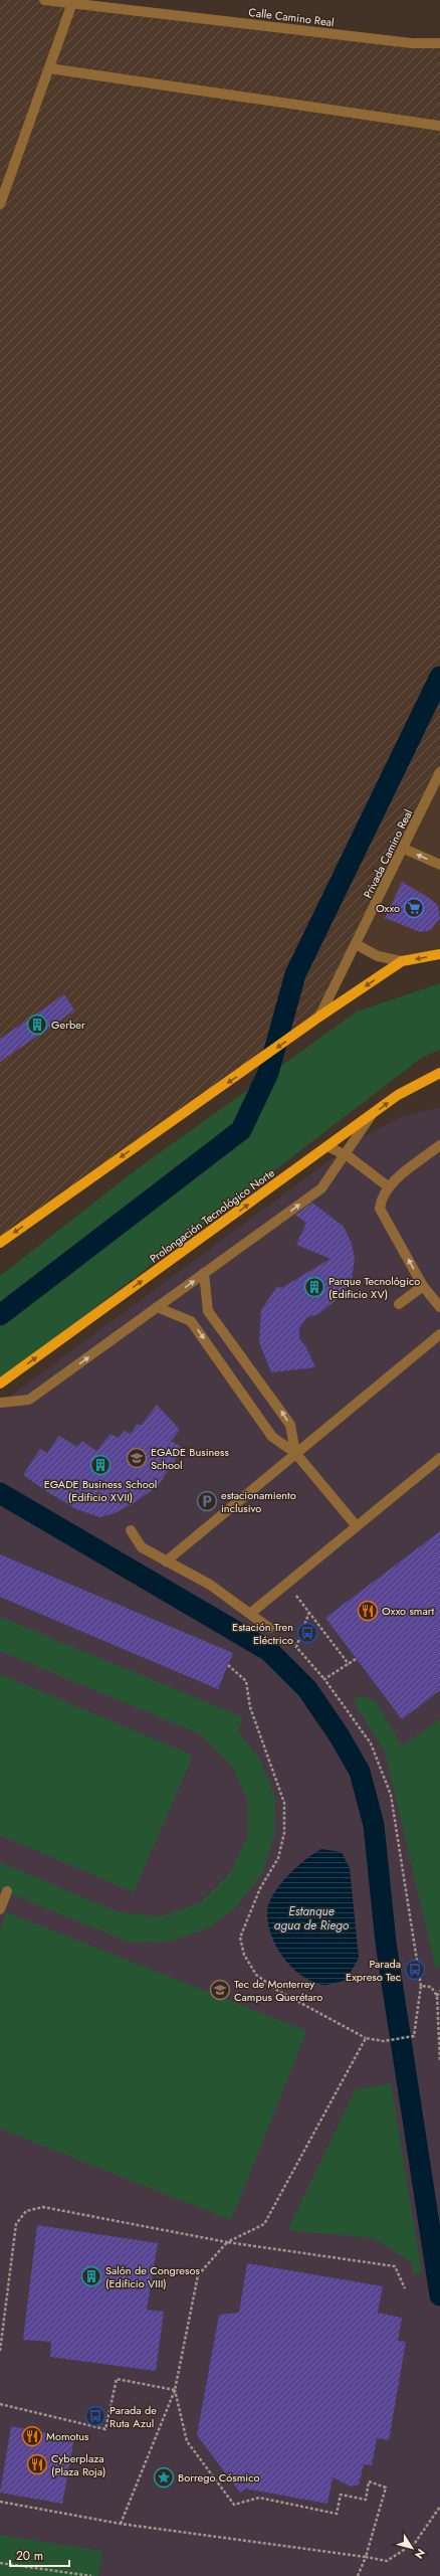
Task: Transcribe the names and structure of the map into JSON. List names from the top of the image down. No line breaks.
{"streets":{"main road":["Prolongación Tecnológico Norte"],"street":["Calle Camino Real","Privada Camino Real"]},"one_way":["Prolongación Tecnológico Norte"],"water":["Estanque agua de Riego"],"places":{"supermarket":["Oxxo"],"building":["Gerber","Parque Tecnológico (Edificio XV)","EGADE Business School (Edificio XVII)","Salón de Congresos (Edificio VIII)"],"school or university":["EGADE Business School","Tec de Monterrey Campus Querétaro"],"parking":["estacionamiento inclusivo"],"restaurant":["Oxxo smart","Momotus","Cyberplaza (Plaza Roja)"],"bus stop":["Estación Tren Eléctrico","Parada Expreso Tec","Parada de Ruta Azul"],"place":["Borrego Cósmico"]},"scale_bar":"20 m","north":"bottom right"}
